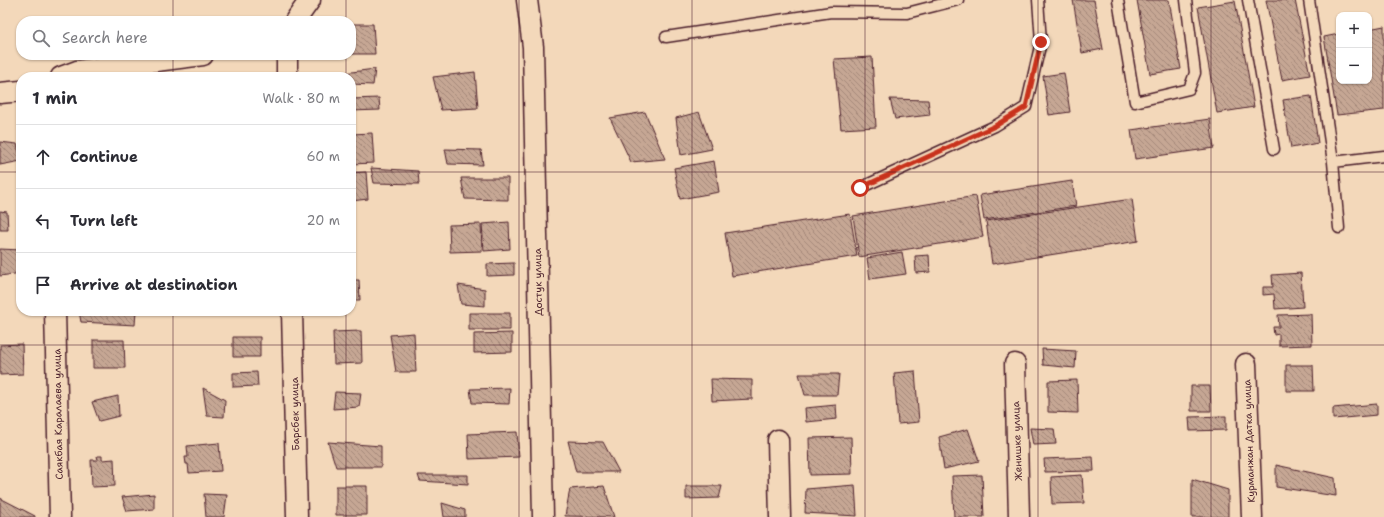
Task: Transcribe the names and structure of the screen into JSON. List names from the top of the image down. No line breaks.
{"streets":{"street":["Достук улица","Саякбая Каралаева улица","Барсбек улица","Женишке улица","Курманжан Датка улица"]},"page":{"map_buttons":["+","−"],"search":"Search here","heading":["1 min","Walk · 80 m"],"list":[["Continue","60 m"],["Turn left","20 m"],"Arrive at destination"]}}
